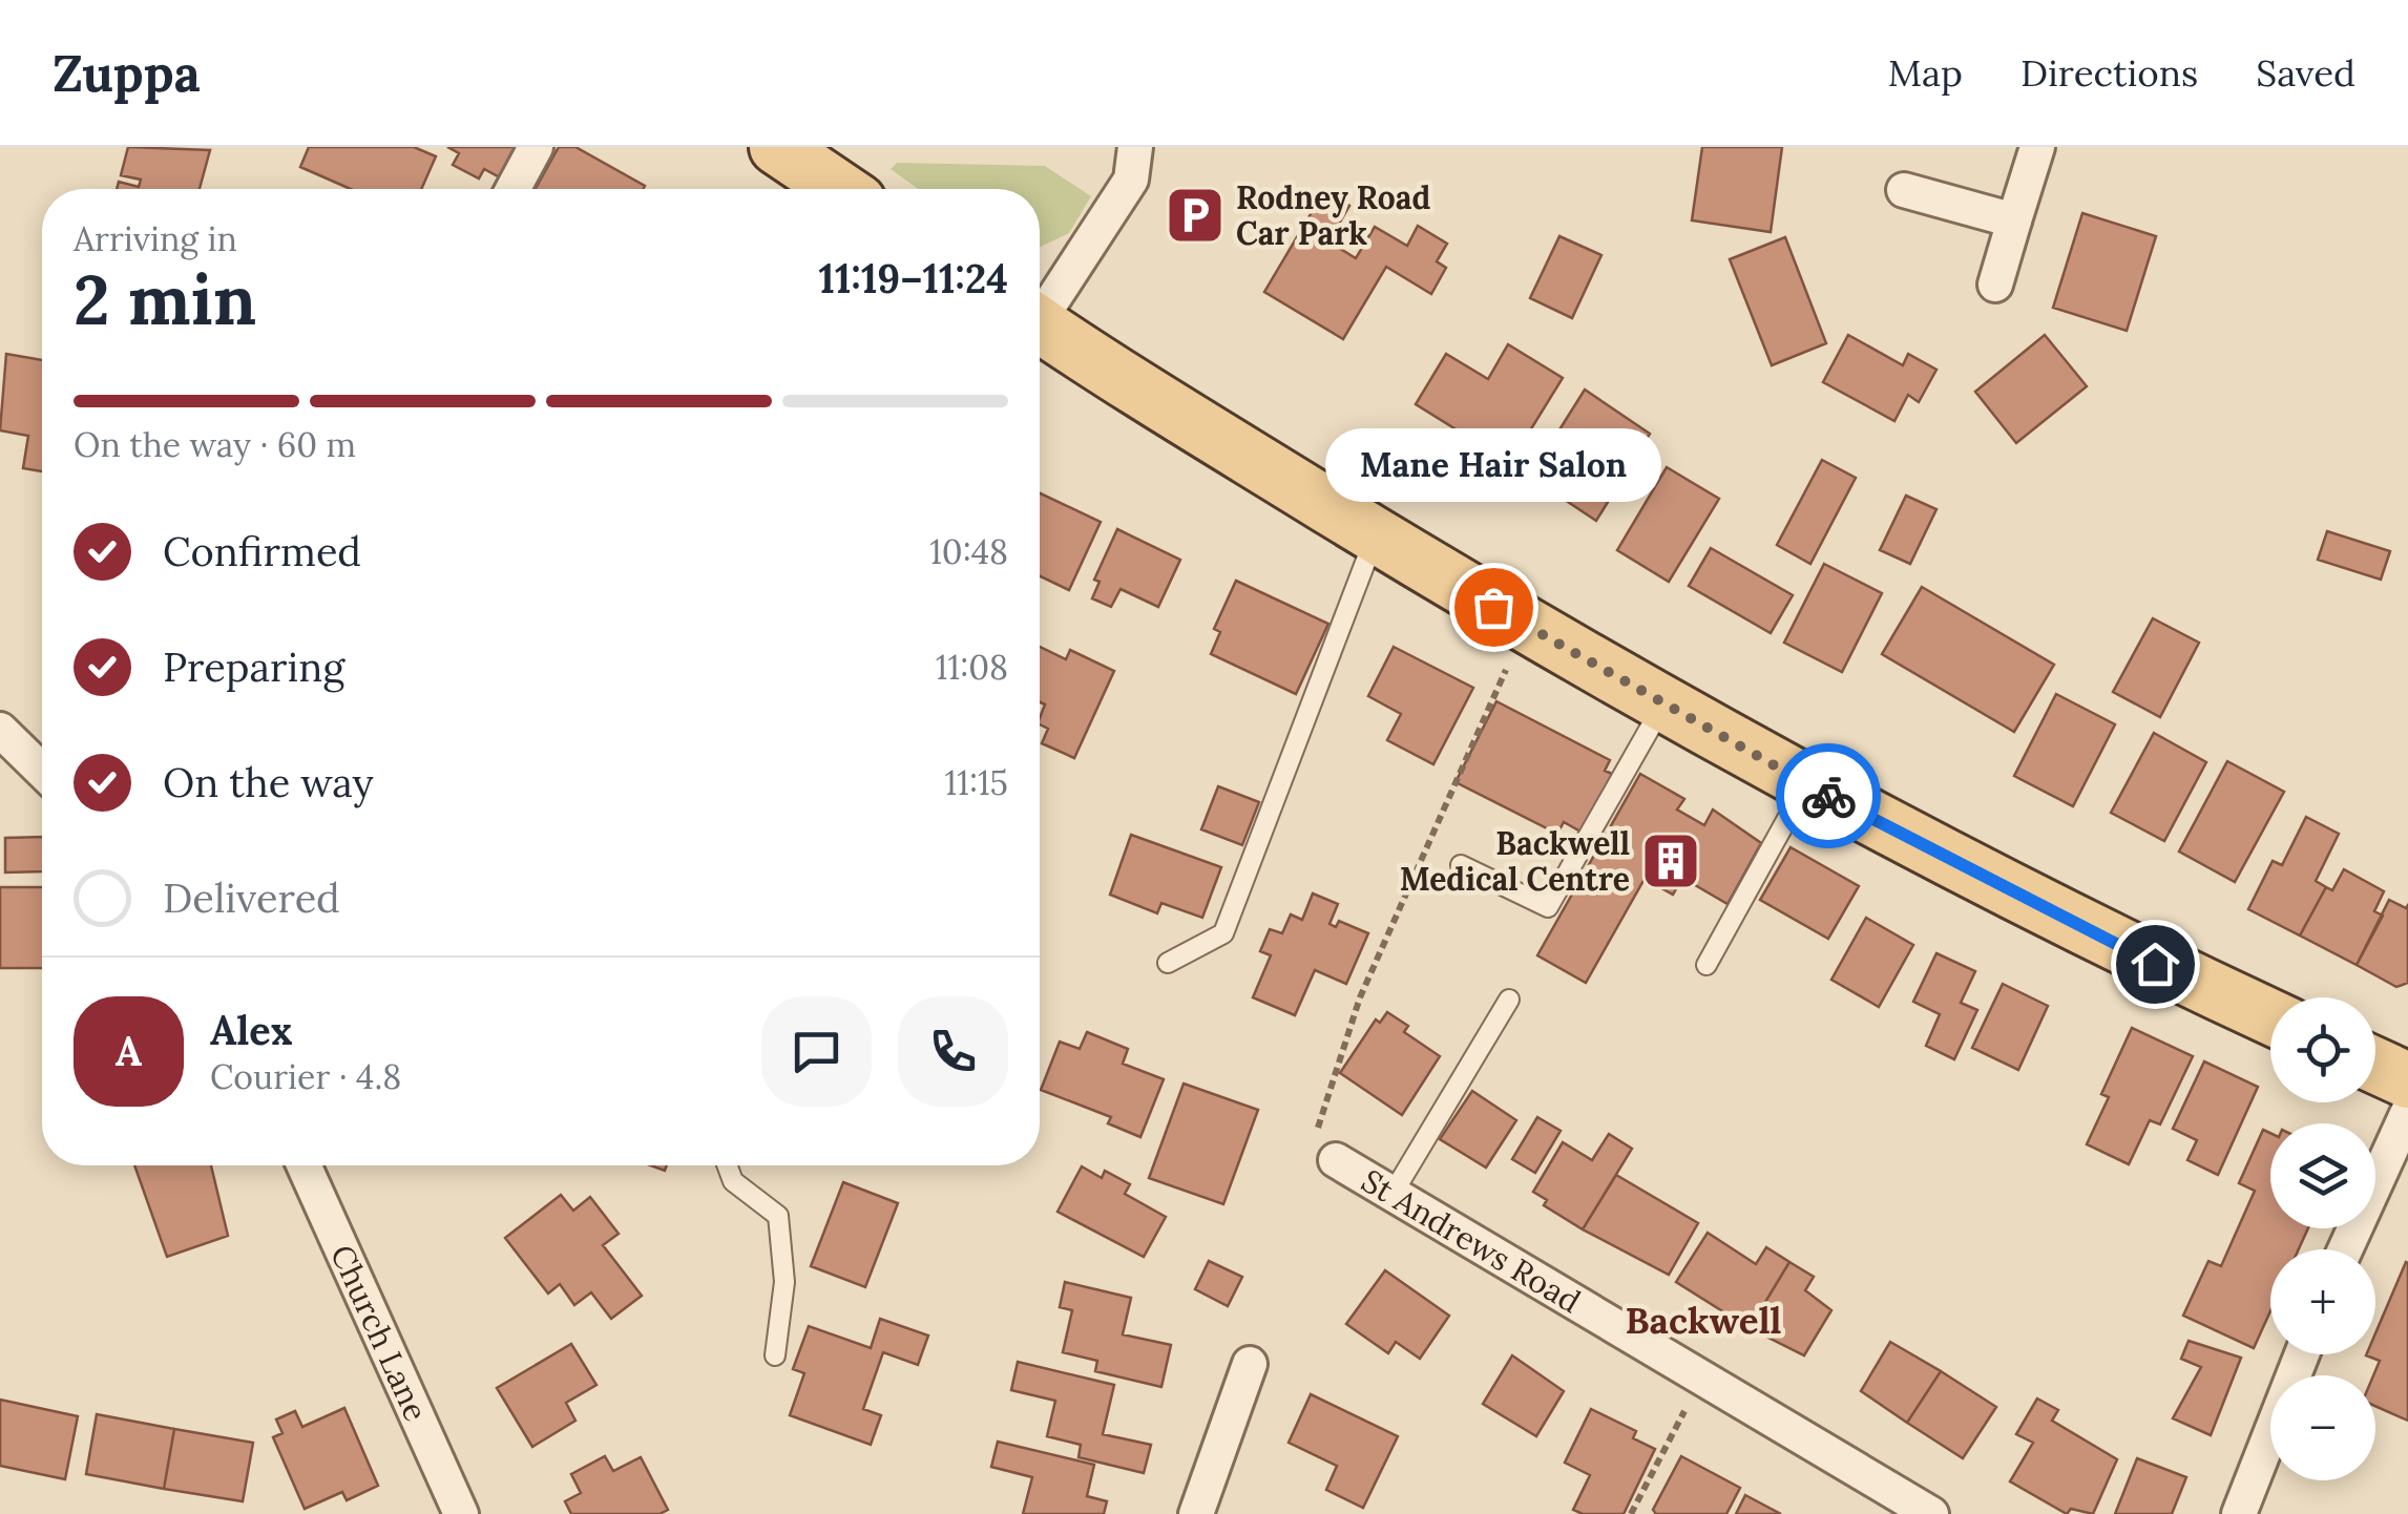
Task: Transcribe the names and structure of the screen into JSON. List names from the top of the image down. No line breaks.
{"streets":{"street":["St Andrews Road","Church Lane"]},"districts":["Backwell"],"places":{"parking":["Rodney Road Car Park"],"other":["Mane Hair Salon"],"building":["Backwell Medical Centre"]},"page":{"header":"Zuppa","nav":["Map","Directions","Saved"],"heading":["2 min","Arriving in","11:19–11:24"],"panel":["Alex","Courier · 4.8"],"bar":"On the way · 60 m","bubble":"Mane Hair Salon","list":[["Confirmed","10:48"],["Preparing","11:08"],["On the way","11:15"],"Delivered"],"round":"A","map_buttons":["+","−"]}}
